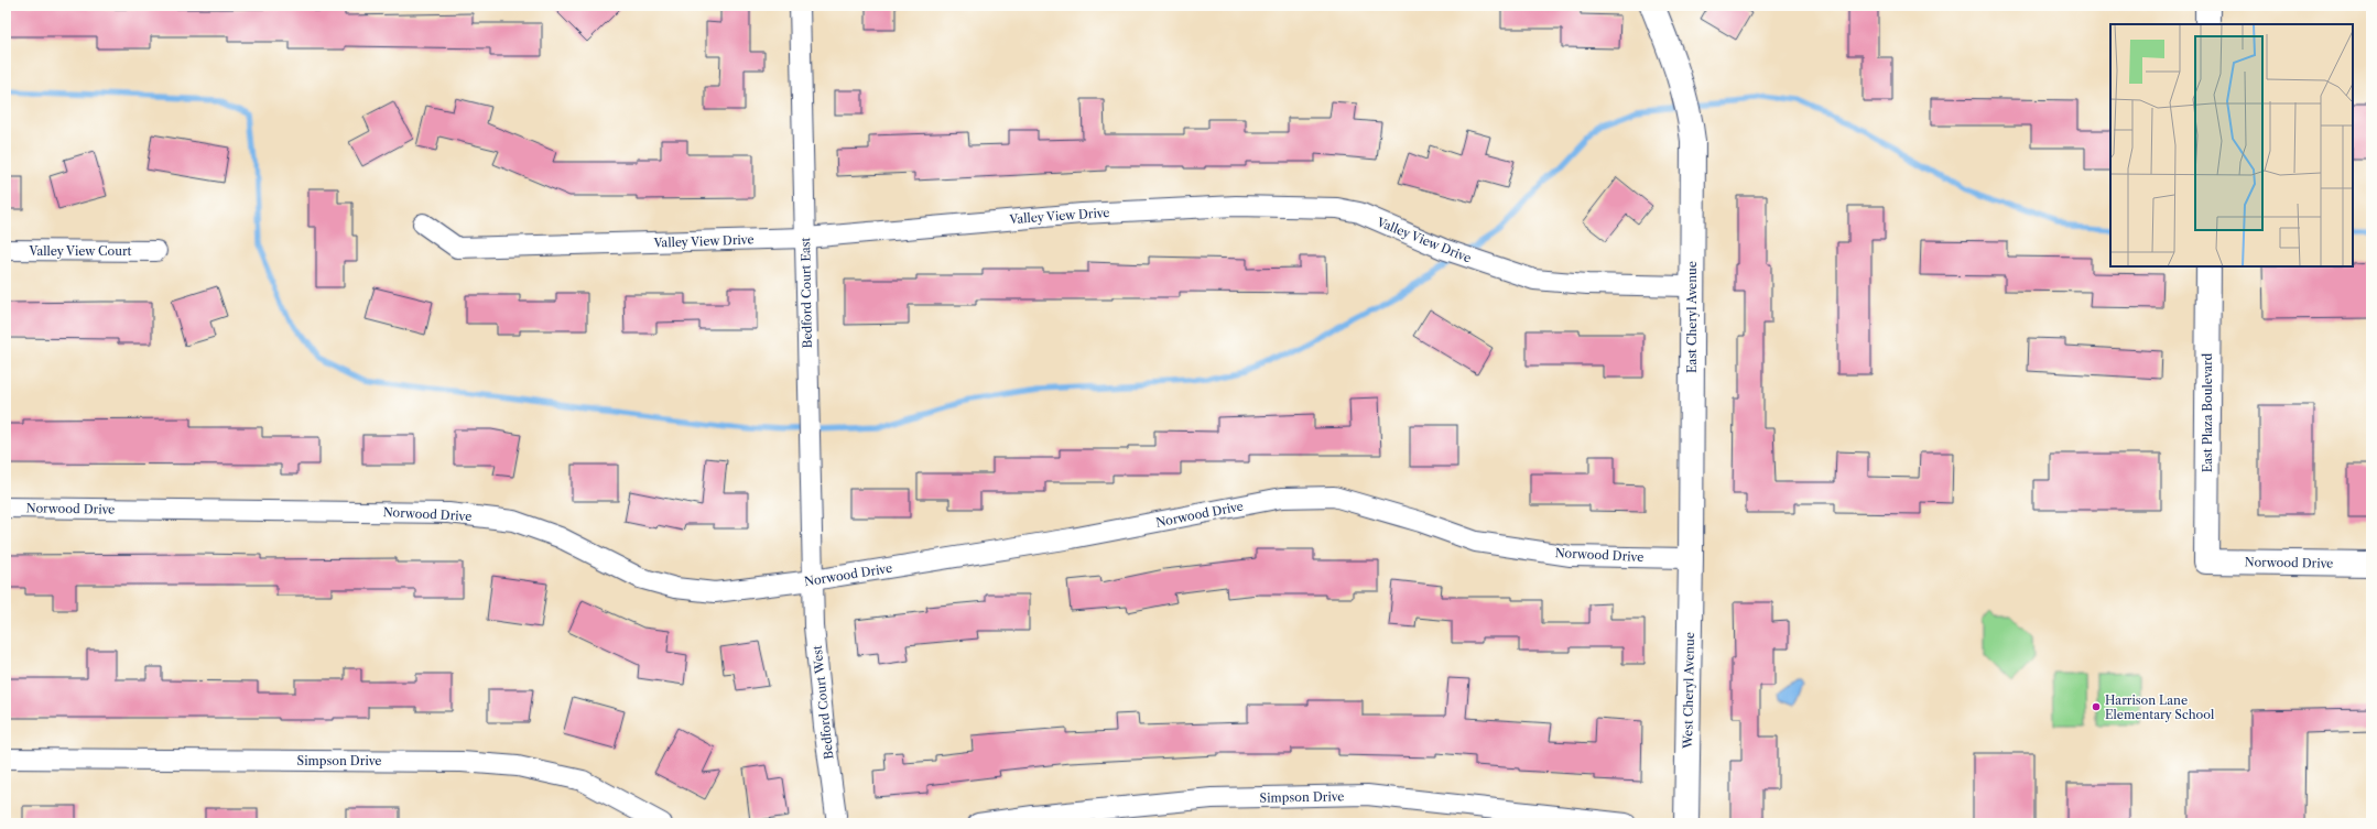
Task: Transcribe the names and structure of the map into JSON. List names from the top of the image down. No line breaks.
{"streets":{"street":["Valley View Drive","Valley View Court","Bedford Court East","East Cheryl Avenue","East Plaza Boulevard","Norwood Drive","West Cheryl Avenue","Bedford Court West","Simpson Drive"]},"crossings":[["Valley View Drive","Bedford Court East"],["Valley View Drive","East Cheryl Avenue"],["Bedford Court East","Norwood Drive"],["Bedford Court East","Bedford Court West"],["East Cheryl Avenue","Norwood Drive"],["East Cheryl Avenue","West Cheryl Avenue"],["East Plaza Boulevard","Norwood Drive"],["Norwood Drive","West Cheryl Avenue"],["Norwood Drive","Bedford Court West"]],"places":["Harrison Lane Elementary School"]}
